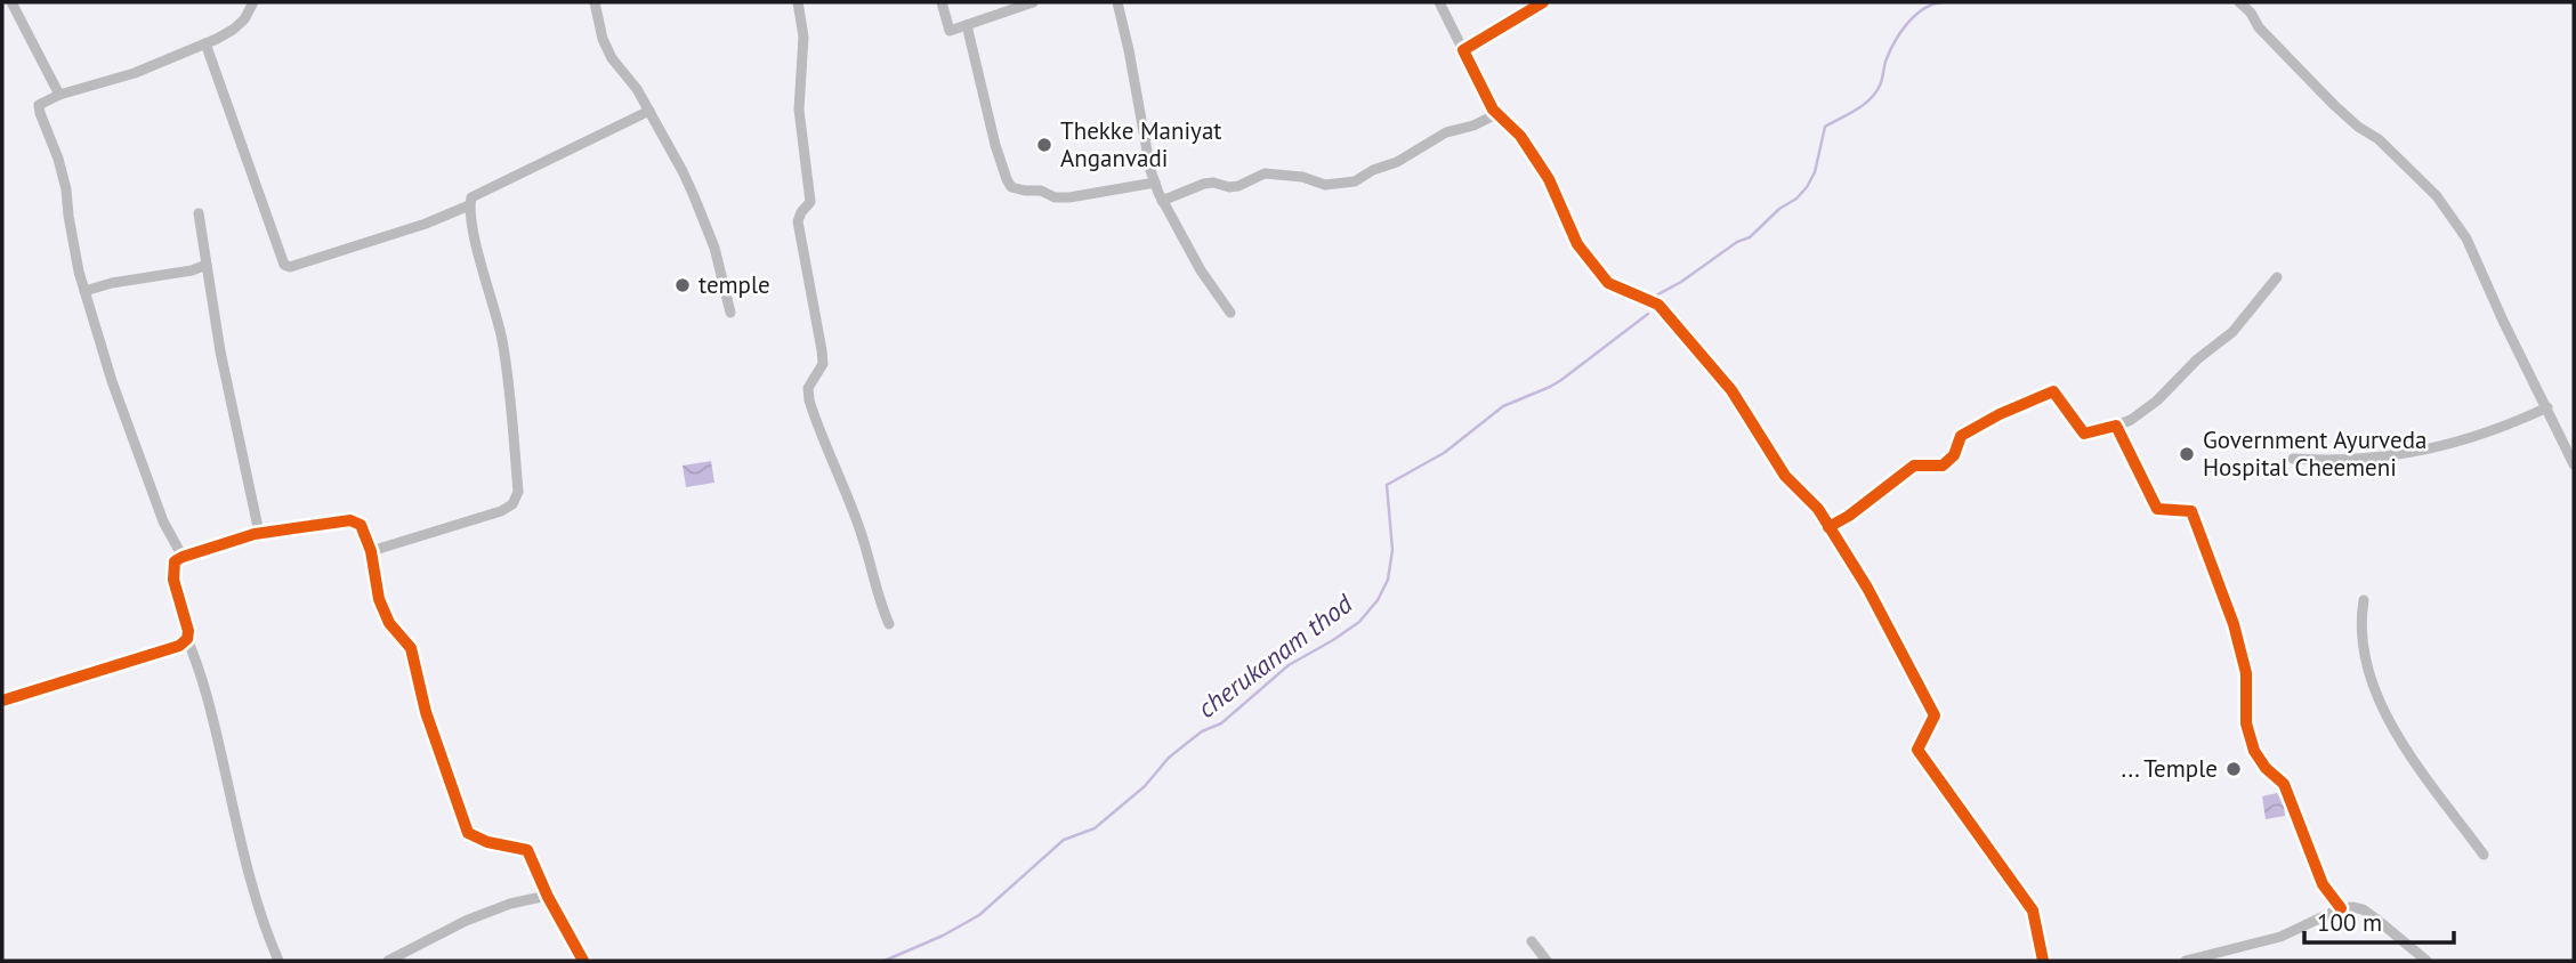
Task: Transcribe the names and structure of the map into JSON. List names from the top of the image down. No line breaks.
{"water":["cherukanam thod"],"places":["Thekke Maniyat Anganvadi","temple","Government Ayurveda Hospital Cheemeni","... Temple"],"scale_bar":"100 m"}
